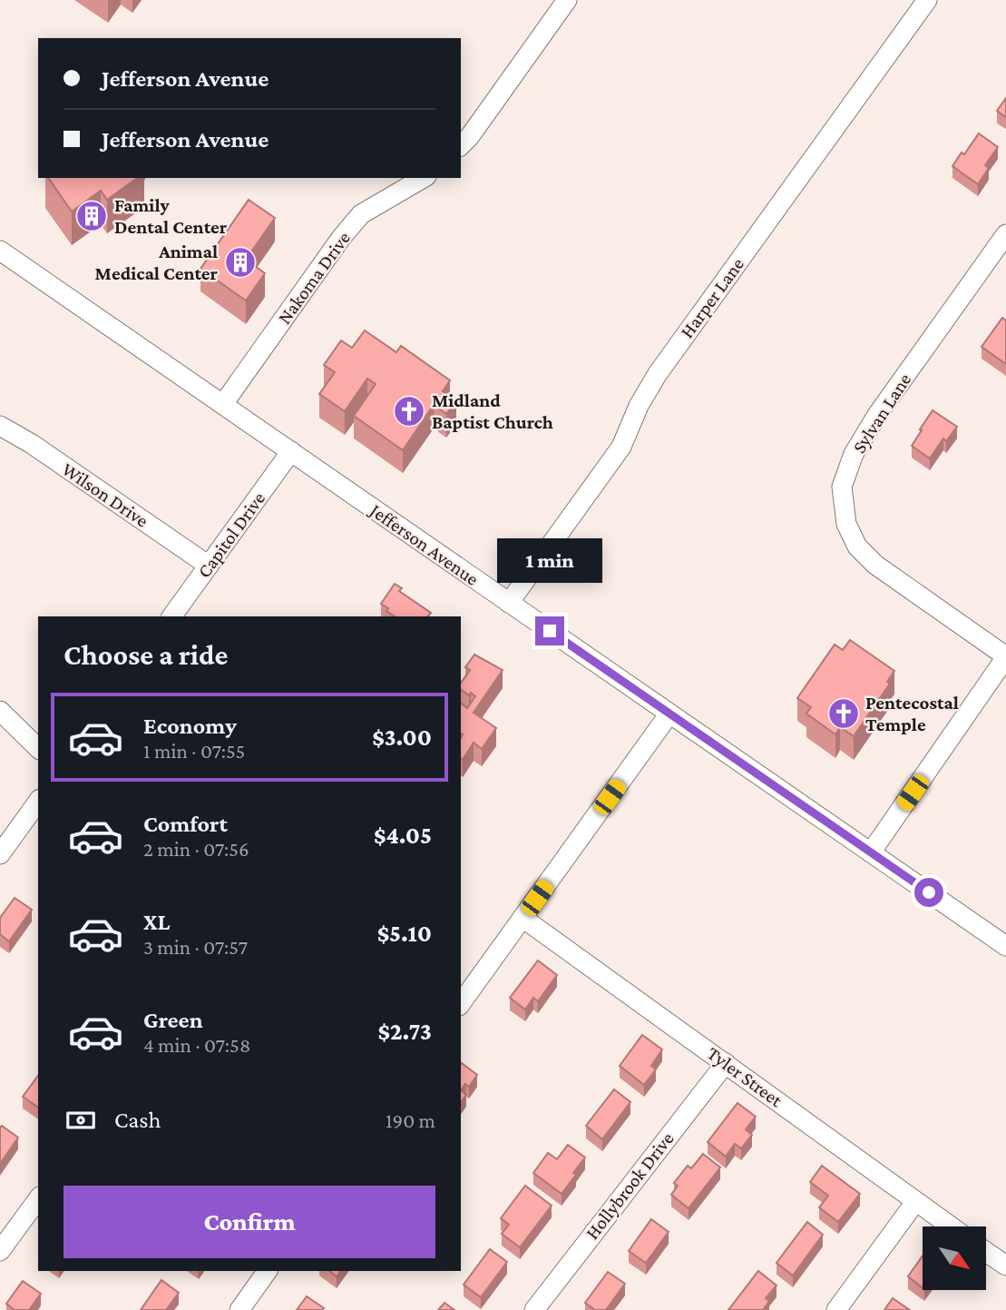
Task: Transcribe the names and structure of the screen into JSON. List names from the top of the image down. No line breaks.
{"streets":{"street":["Nakoma Drive","Harper Lane","Sylvan Lane","Wilson Drive","Capitol Drive","Jefferson Avenue","Tyler Street","Hollybrook Drive"]},"crossings":[["Nakoma Drive","Jefferson Avenue"],["Harper Lane","Jefferson Avenue"],["Wilson Drive","Capitol Drive"],["Capitol Drive","Jefferson Avenue"],["Tyler Street","Hollybrook Drive"]],"places":{"building":["Family Dental Center","Animal Medical Center"],"church":["Midland Baptist Church","Pentecostal Temple"]},"north":"bottom right","page":{"banner":["Jefferson Avenue","Jefferson Avenue"],"bubble":"1 min","heading":"Choose a ride","list":[{"name":"Economy","note":"1 min · 07:55","value":"$3.00"},{"name":"Comfort","note":"2 min · 07:56","value":"$4.05"},{"name":"XL","note":"3 min · 07:57","value":"$5.10"},{"name":"Green","note":"4 min · 07:58","value":"$2.73"}],"pay":["Cash","190 m"],"buttons":"Confirm"}}
